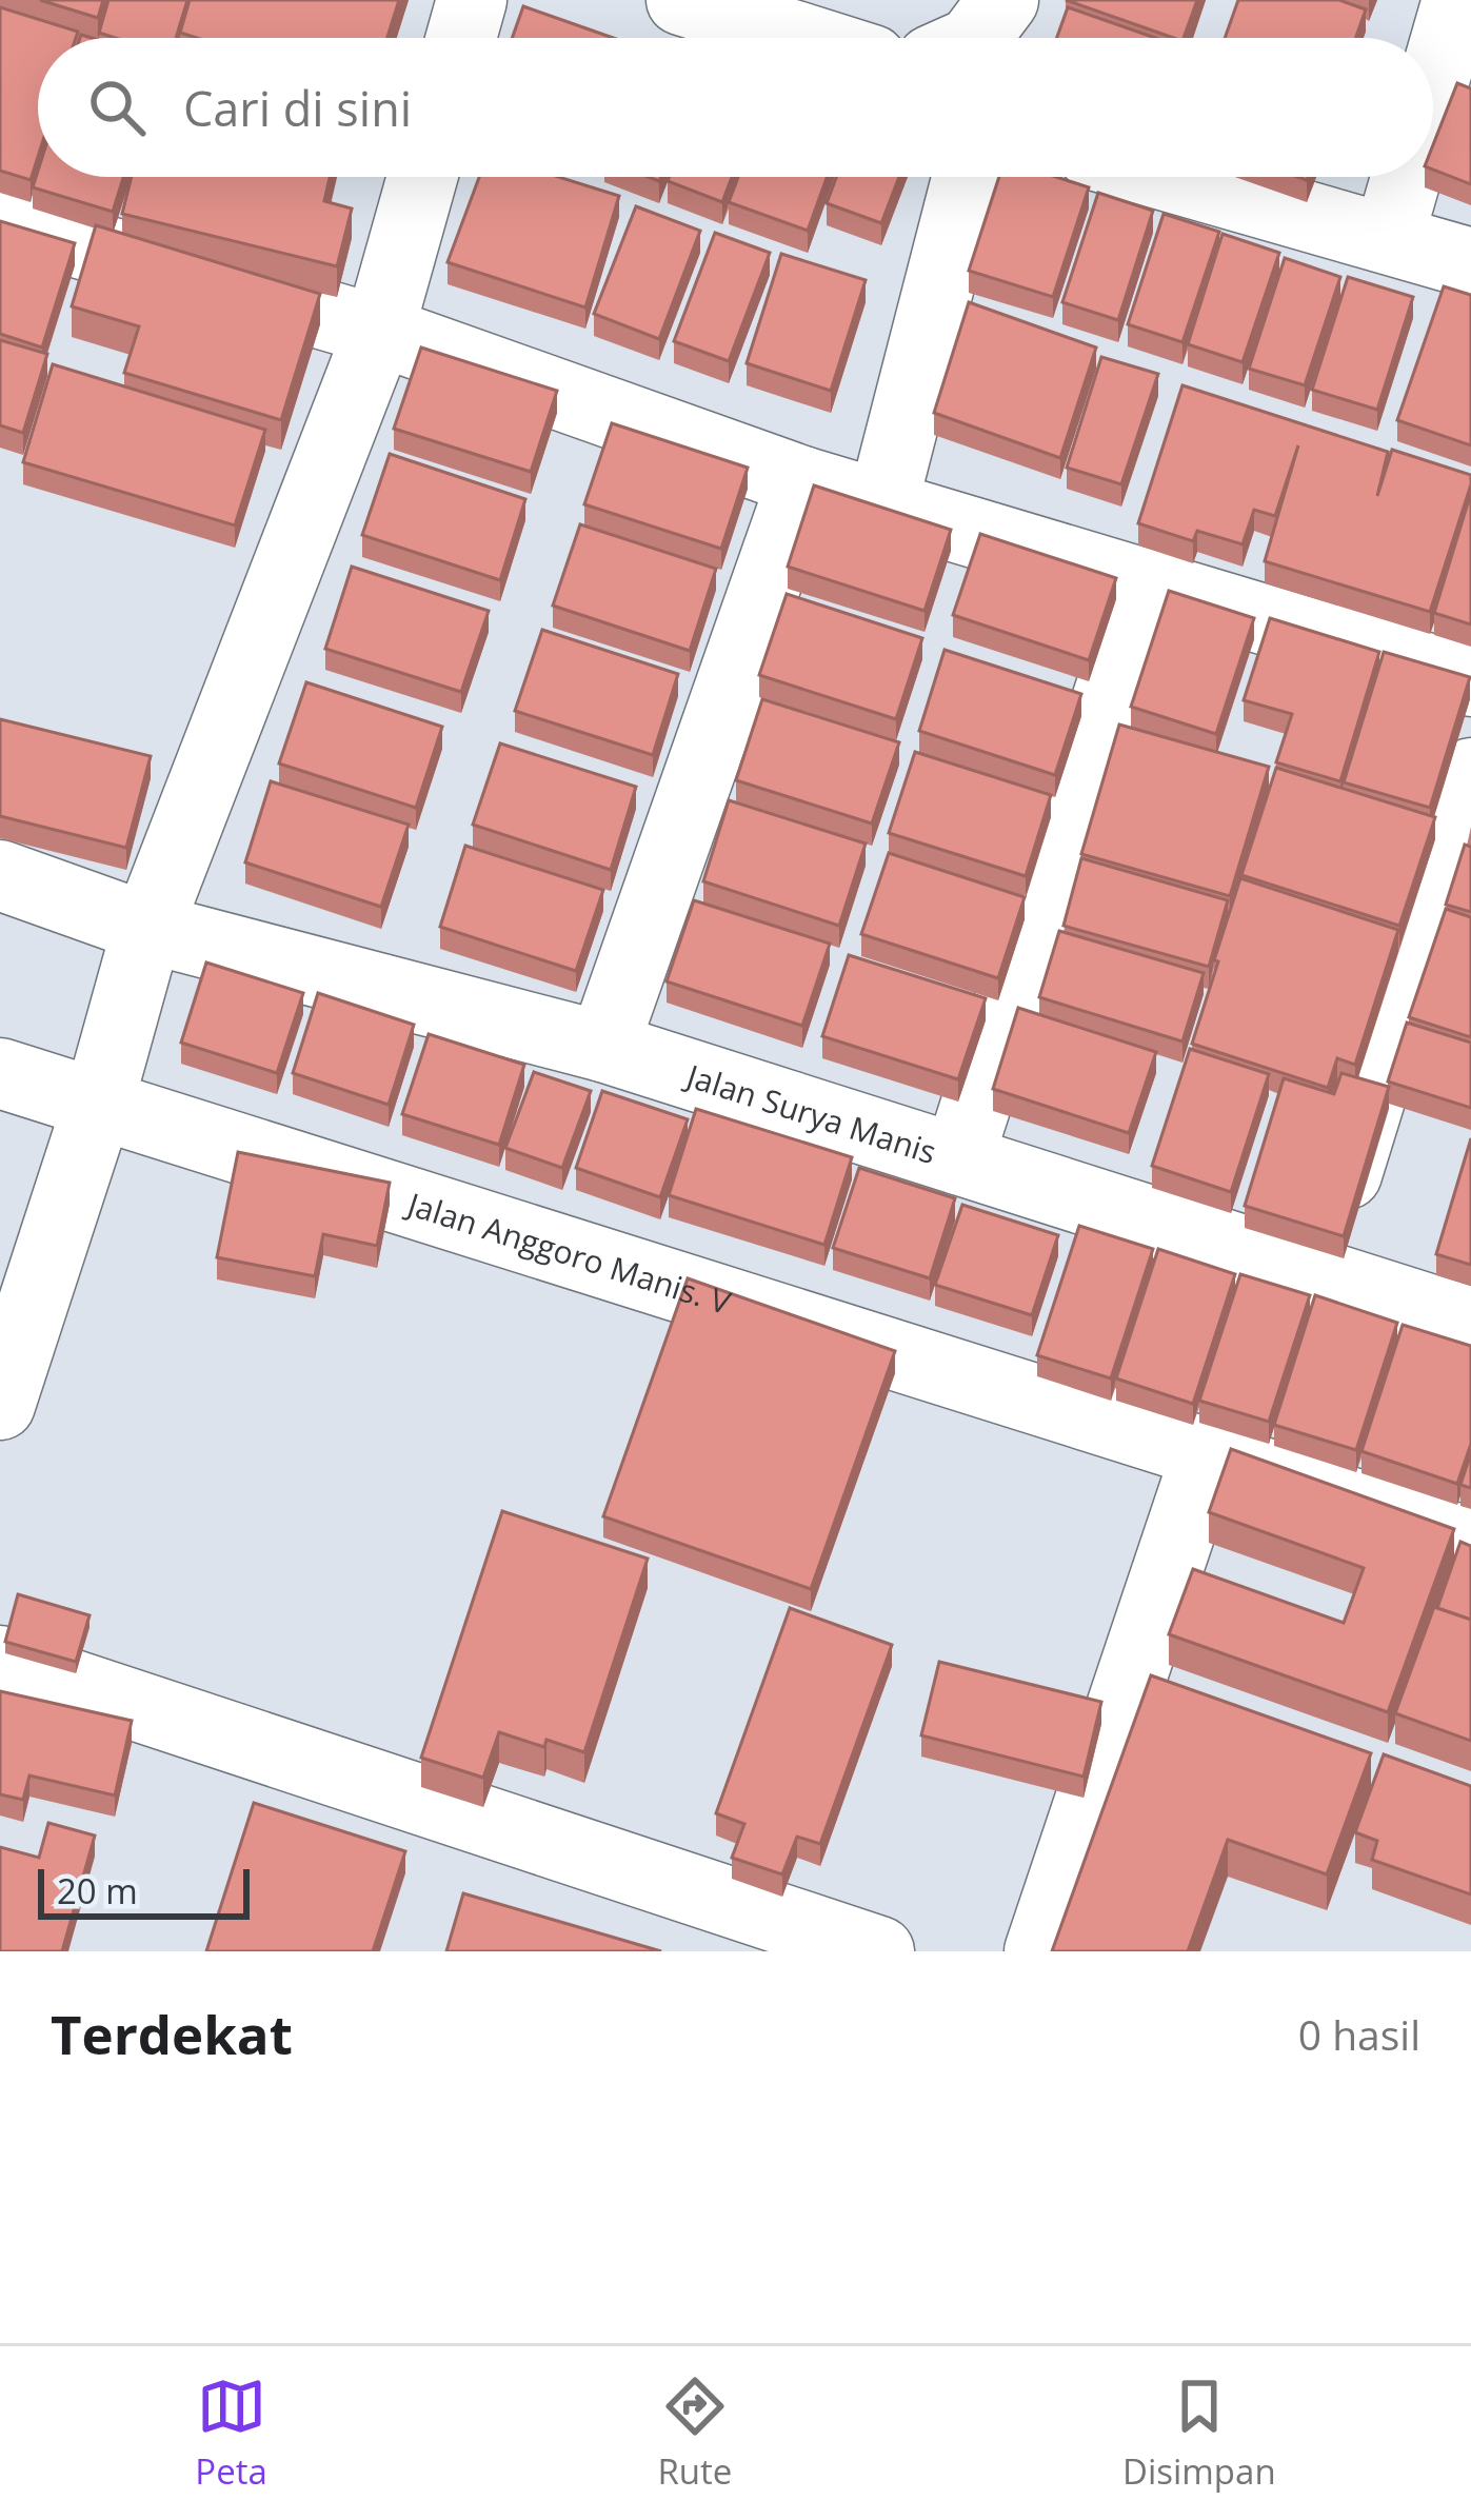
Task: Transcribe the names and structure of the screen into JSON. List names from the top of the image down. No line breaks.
{"streets":{"street":["Jalan Surya Manis","Jalan Anggoro Manis. V"]},"scale_bar":"20 m","page":{"search":"Cari di sini","scale":"20 m","heading":["Terdekat","0 hasil"],"nav":["Peta","Rute","Disimpan"]}}
